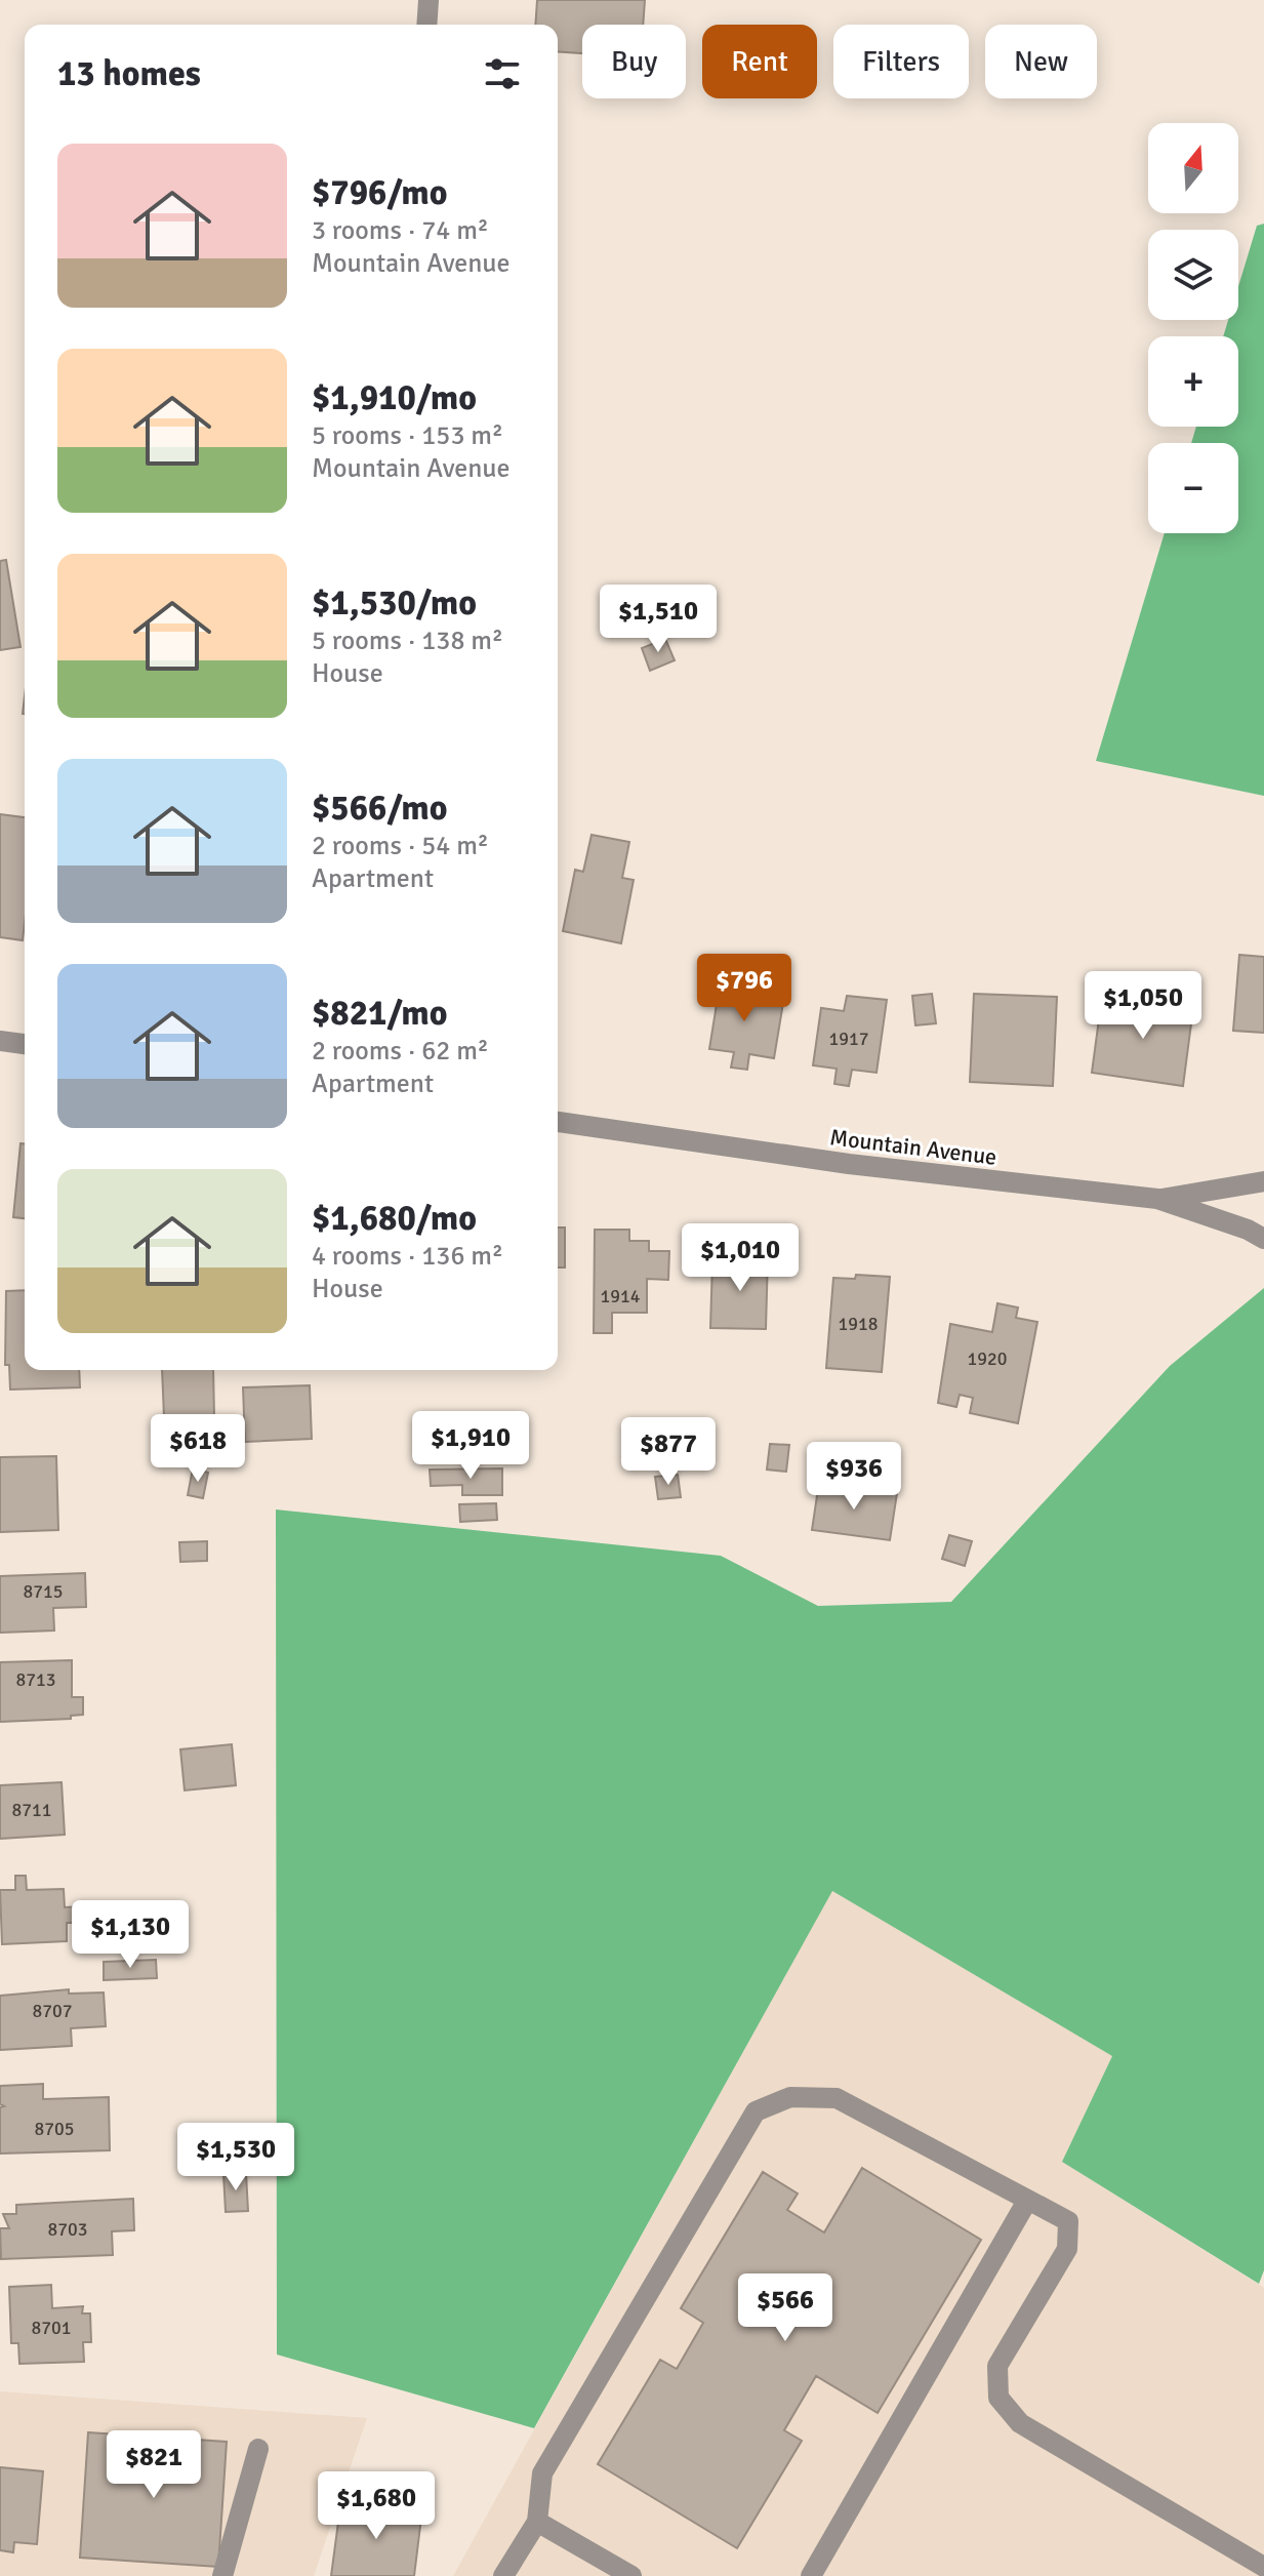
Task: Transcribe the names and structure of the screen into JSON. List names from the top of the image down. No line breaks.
{"streets":{"street":["Mountain Avenue"]},"house_numbers":["1917","1914","1918","1920","8715","8713","8711","8707","8705","8703","8701"],"north":"top","page":{"chip":["Buy","Rent","Filters","New"],"heading":"13 homes","map_buttons":["+","−"],"list":[{"name":"$796/mo","note":"3 rooms · 74 m² · Mountain Avenue"},{"name":"$1,910/mo","note":"5 rooms · 153 m² · Mountain Avenue"},{"name":"$1,530/mo","note":"5 rooms · 138 m² · House"},{"name":"$566/mo","note":"2 rooms · 54 m² · Apartment"},{"name":"$821/mo","note":"2 rooms · 62 m² · Apartment"},{"name":"$1,680/mo","note":"4 rooms · 136 m² · House"}],"price":["$1,510","$796","$1,050","$1,010","$1,910","$618","$877","$936","$1,130","$1,530","$566","$821","$1,680"]}}
